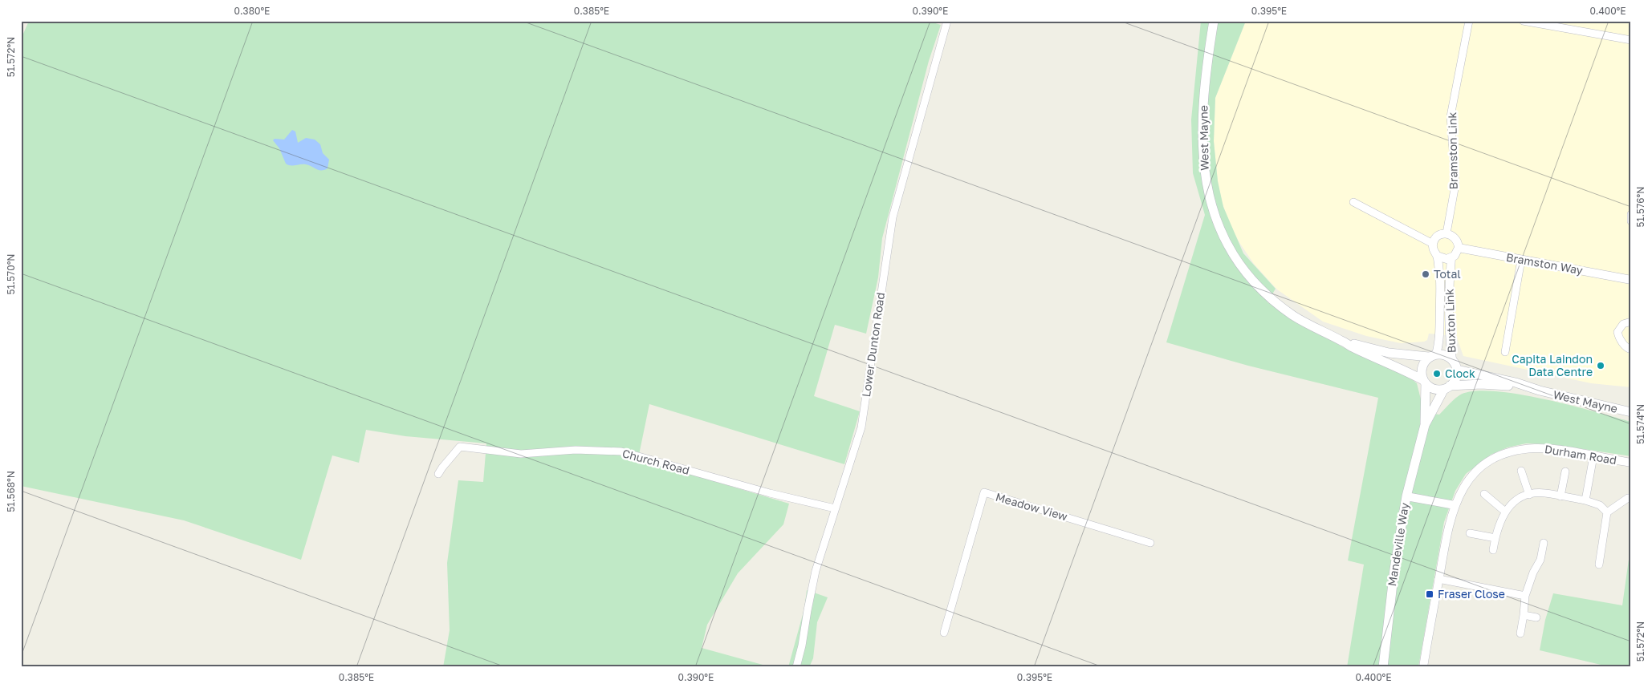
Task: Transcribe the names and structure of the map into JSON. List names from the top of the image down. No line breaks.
{"streets":{"main road":["West Mayne","Mandeville Way"],"street":["Bramston Link","Bramston Way","Buxton Link","Lower Dunton Road","Durham Road","Church Road","Meadow View"]},"crossings":[["West Mayne","Buxton Link"],["West Mayne","Mandeville Way"],["Bramston Link","Bramston Way"],["Bramston Link","Buxton Link"],["Bramston Way","Buxton Link"],["Buxton Link","Mandeville Way"],["Lower Dunton Road","Church Road"]],"places":{"other":["Total","Capita Laindon Data Centre","Clock"],"transit":["Fraser Close"]},"coordinates":["0.380°E","0.385°E","0.390°E","0.395°E","0.400°E","51.572°N","51.576°N","51.570°N","51.574°N","51.568°N"]}
